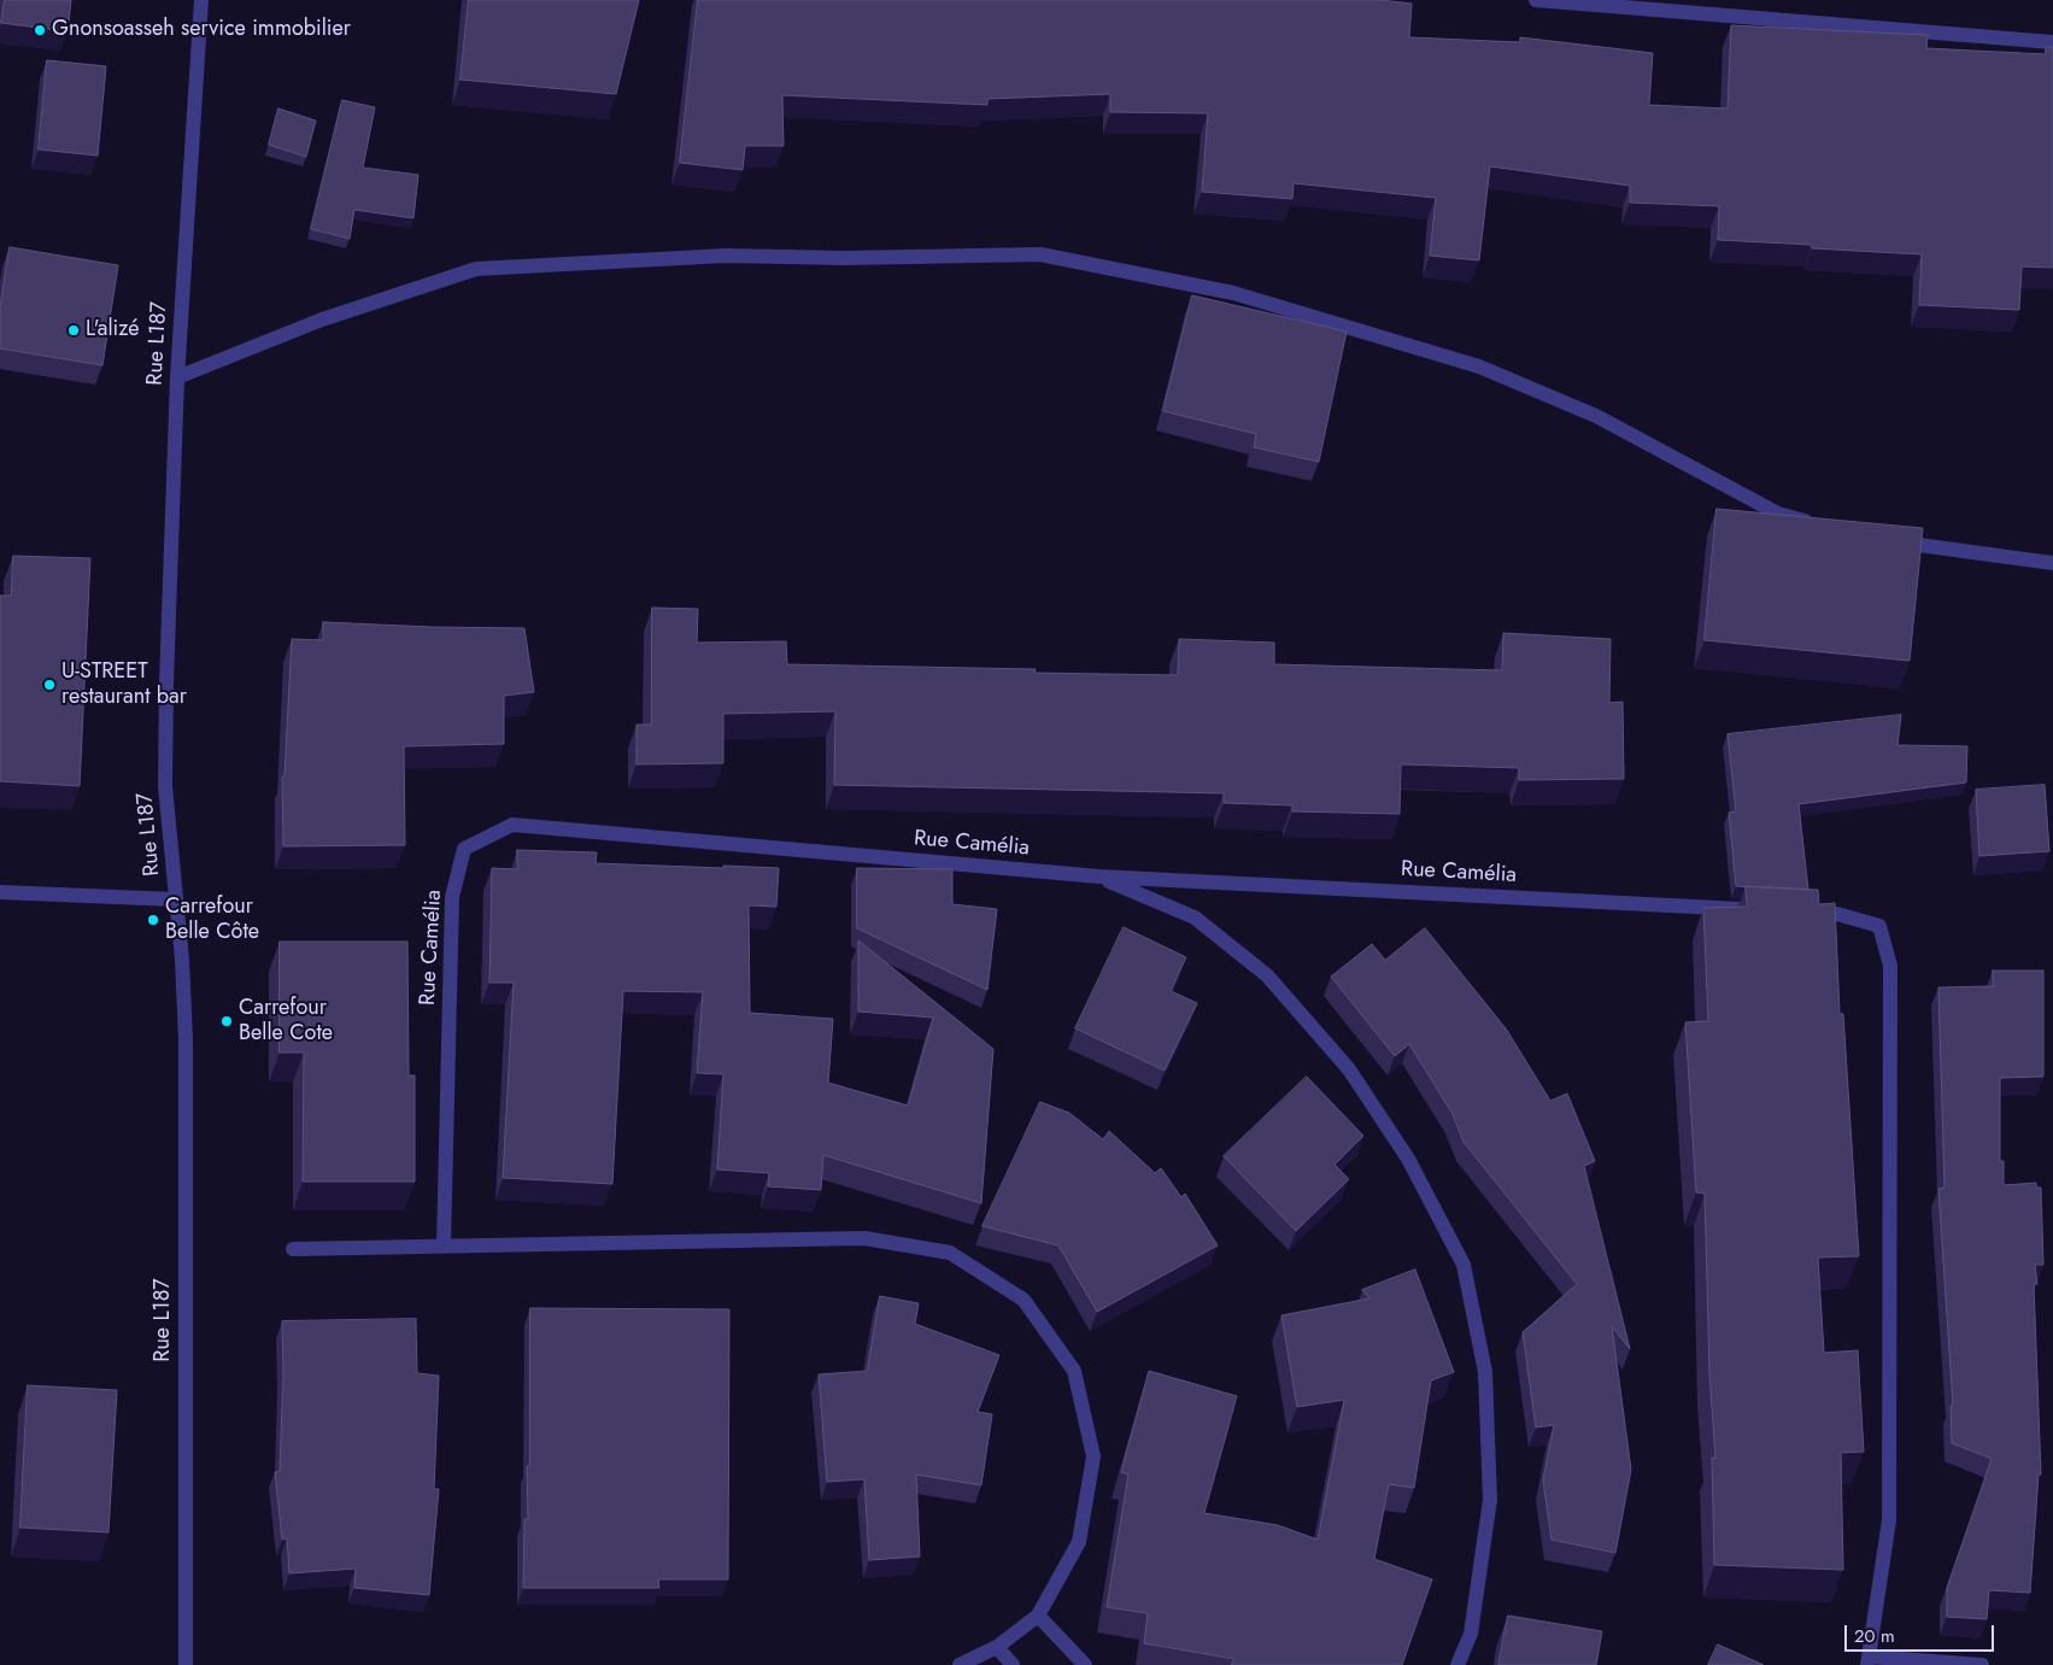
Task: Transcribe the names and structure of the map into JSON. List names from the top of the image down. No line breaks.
{"streets":{"street":["Rue L187","Rue Camélia"]},"places":["Gnonsoasseh service immobilier","L'alizé","U-STREET restaurant bar","Carrefour Belle Côte","Carrefour Belle Cote"],"scale_bar":"20 m"}
